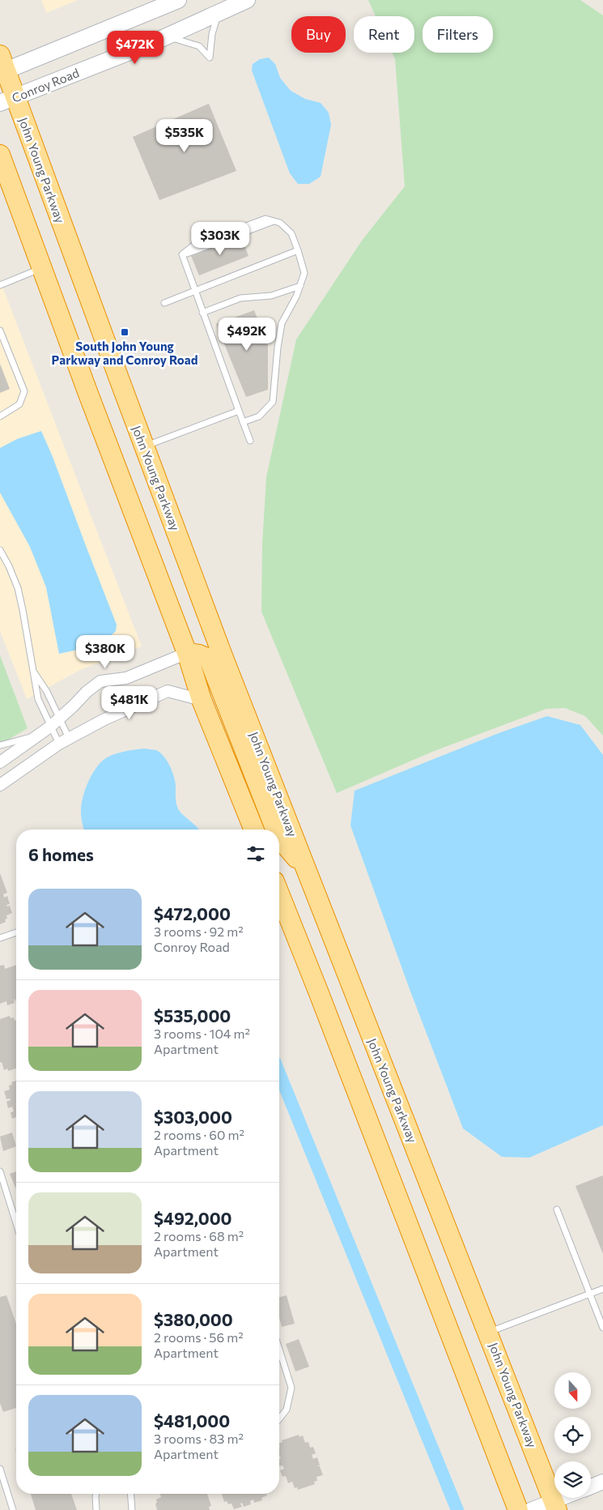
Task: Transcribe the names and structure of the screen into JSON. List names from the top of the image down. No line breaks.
{"streets":{"highway":["John Young Parkway"],"main road":["Conroy Road"]},"crossings":[["Conroy Road","John Young Parkway"]],"places":{"transit":["South John Young Parkway and Conroy Road"]},"north":"bottom","page":{"chip":["Buy","Rent","Filters"],"price":["$472K","$535K","$303K","$492K","$380K","$481K"],"heading":"6 homes","list":[{"name":"$472,000","note":"3 rooms · 92 m² · Conroy Road"},{"name":"$535,000","note":"3 rooms · 104 m² · Apartment"},{"name":"$303,000","note":"2 rooms · 60 m² · Apartment"},{"name":"$492,000","note":"2 rooms · 68 m² · Apartment"},{"name":"$380,000","note":"2 rooms · 56 m² · Apartment"},{"name":"$481,000","note":"3 rooms · 83 m² · Apartment"}]}}
